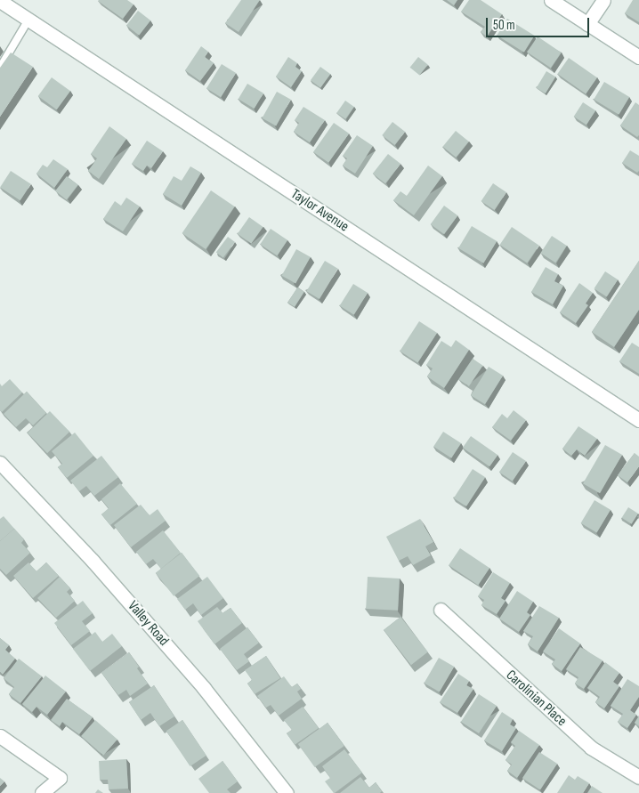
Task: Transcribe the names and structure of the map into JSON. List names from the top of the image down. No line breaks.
{"streets":{"street":["Taylor Avenue","Valley Road","Carolinian Place"]},"scale_bar":"50 m"}
